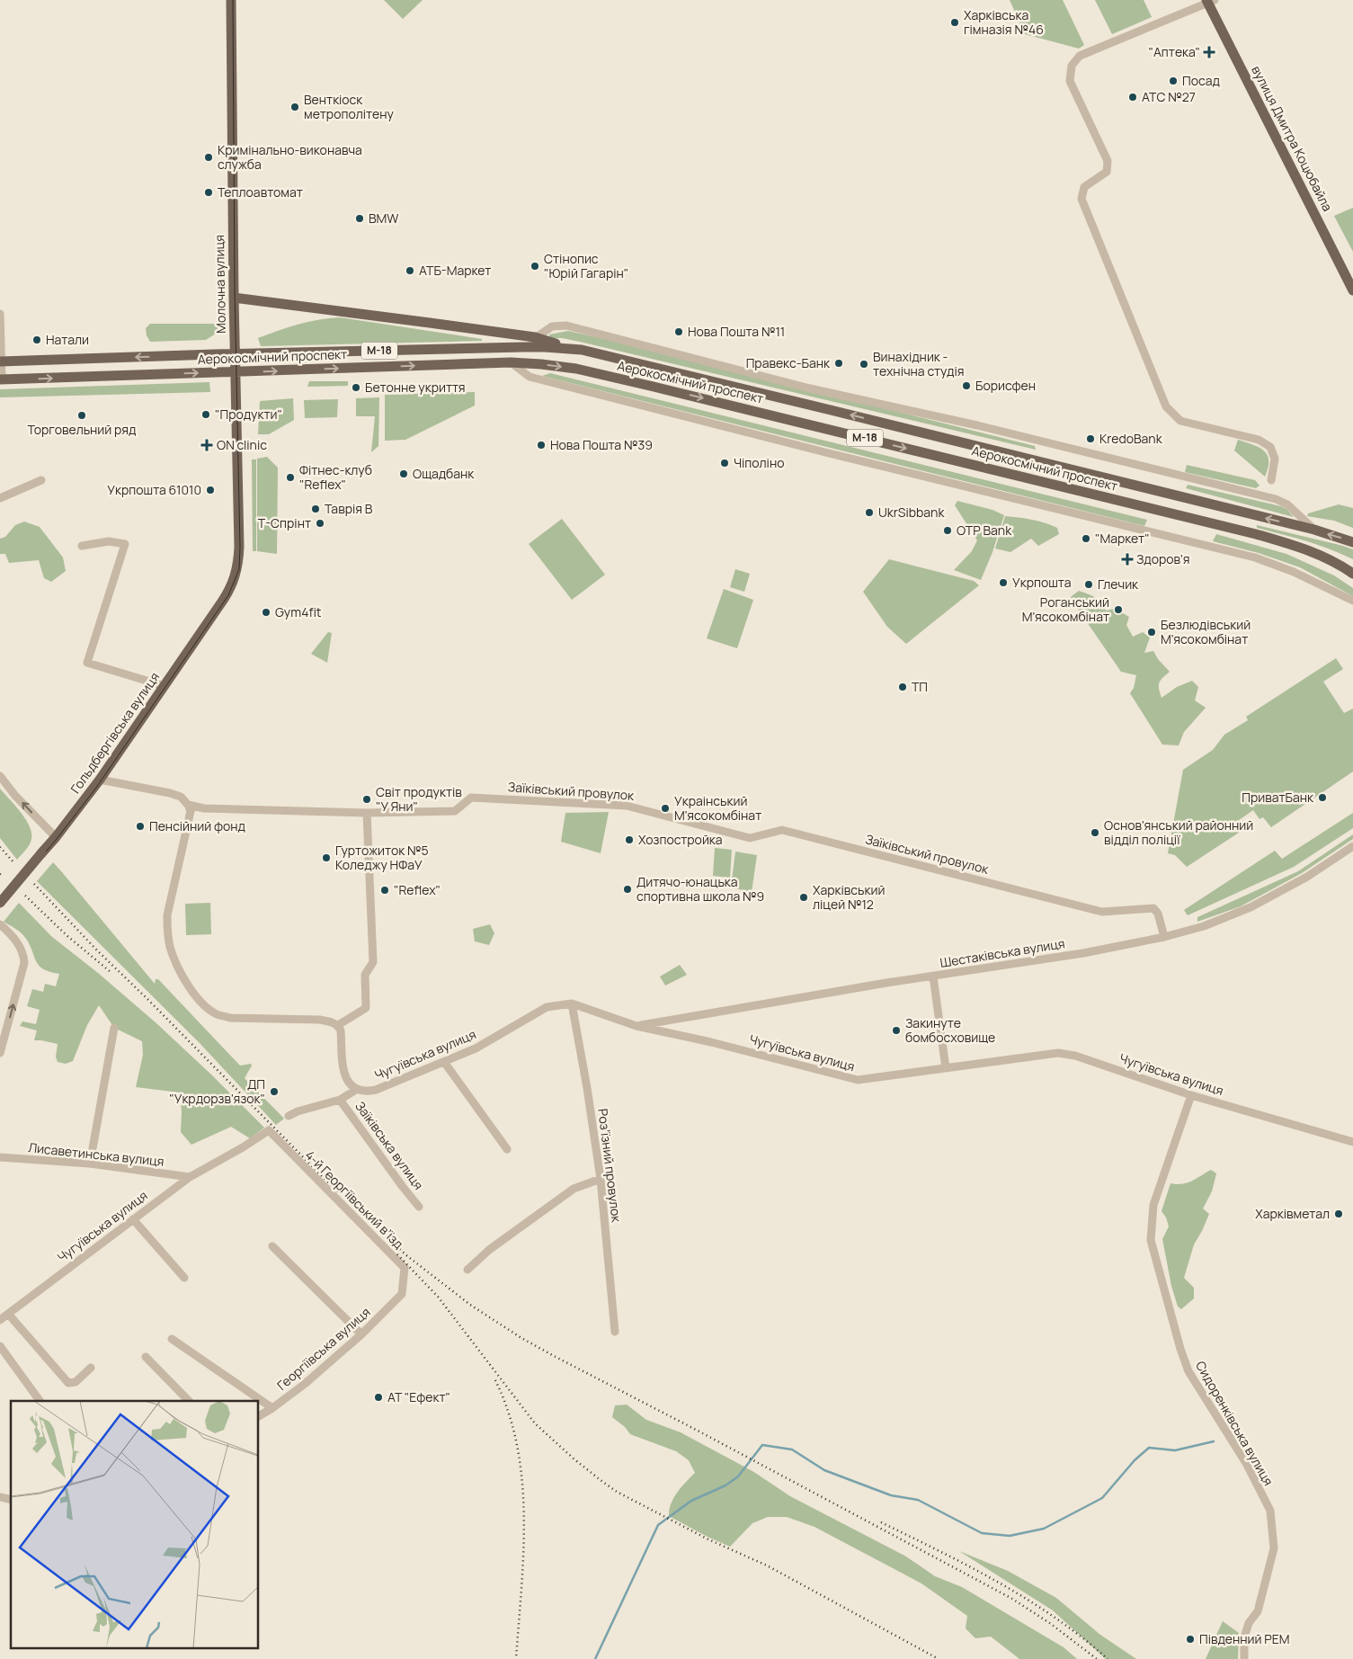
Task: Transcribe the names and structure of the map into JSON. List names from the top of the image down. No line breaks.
{"streets":{"main road":["вулиця Дмитра Коцюбайла","Молочна вулиця","М-18","Аерокосмічний проспект","Гольдбергівська вулиця"],"street":["Заїківський провулок","Шестаківська вулиця","Чугуївська вулиця","Заїківська вулиця","Лисаветинська вулиця","Роз’їзний провулок","4-й Георгіївський в’їзд","Георгіївська вулиця","Сидоренківська вулиця"]},"crossings":[["Молочна вулиця","Аерокосмічний проспект"],["Молочна вулиця","Гольдбергівська вулиця"],["Заїківський провулок","Шестаківська вулиця"],["Шестаківська вулиця","Чугуївська вулиця"],["Чугуївська вулиця","Заїківська вулиця"],["Чугуївська вулиця","Лисаветинська вулиця"],["Чугуївська вулиця","Роз’їзний провулок"],["Чугуївська вулиця","4-й Георгіївський в’їзд"],["Чугуївська вулиця","Сидоренківська вулиця"],["4-й Георгіївський в’їзд","Георгіївська вулиця"]],"places":{"other":["Харківська гімназія №46","Посад","АТС №27","Венткіоск метрополітену","Кримінально-виконавча служба","Теплоавтомат","BMW","Стінопис \"Юрій Гагарін\"","АТБ-Маркет","Нова Пошта №11","Натали","Правекс-Банк","Винахідник - технічна студія","Борисфен","Бетонне укриття","\"Продукти\"","Торговельний ряд","KredoBank","Нова Пошта №39","Чіполіно","Ощадбанк","Фітнес-клуб \"Reflex\"","Укрпошта 61010","Таврія В","UkrSibbank","Т-Спрінт","OTP Bank","\"Маркет\"","Укрпошта","Глечик","Роганський М'ясокомбінат","Gym4fit","Бeзлюдівський М'ясокомбінат","ТП","ПриватБанк","Світ продуктів \"У Яни\"","Украінський М'ясокомбінат","Пенсійний фонд","Основ'янський районний відділ поліції","Хозпостройка","Гуртожиток №5 Коледжу НФаУ","Дитячо-юнацька спортивна школа №9","\"Reflex\"","Харківський ліцей №12","Закинуте бомбосховище","ДП \"Укрдорзв'язок\"","Харківметал","АТ \"Ефект\"","Південний РЕМ"],"health":["\"Аптека\"","ON clinic","Здоров'я"]}}
